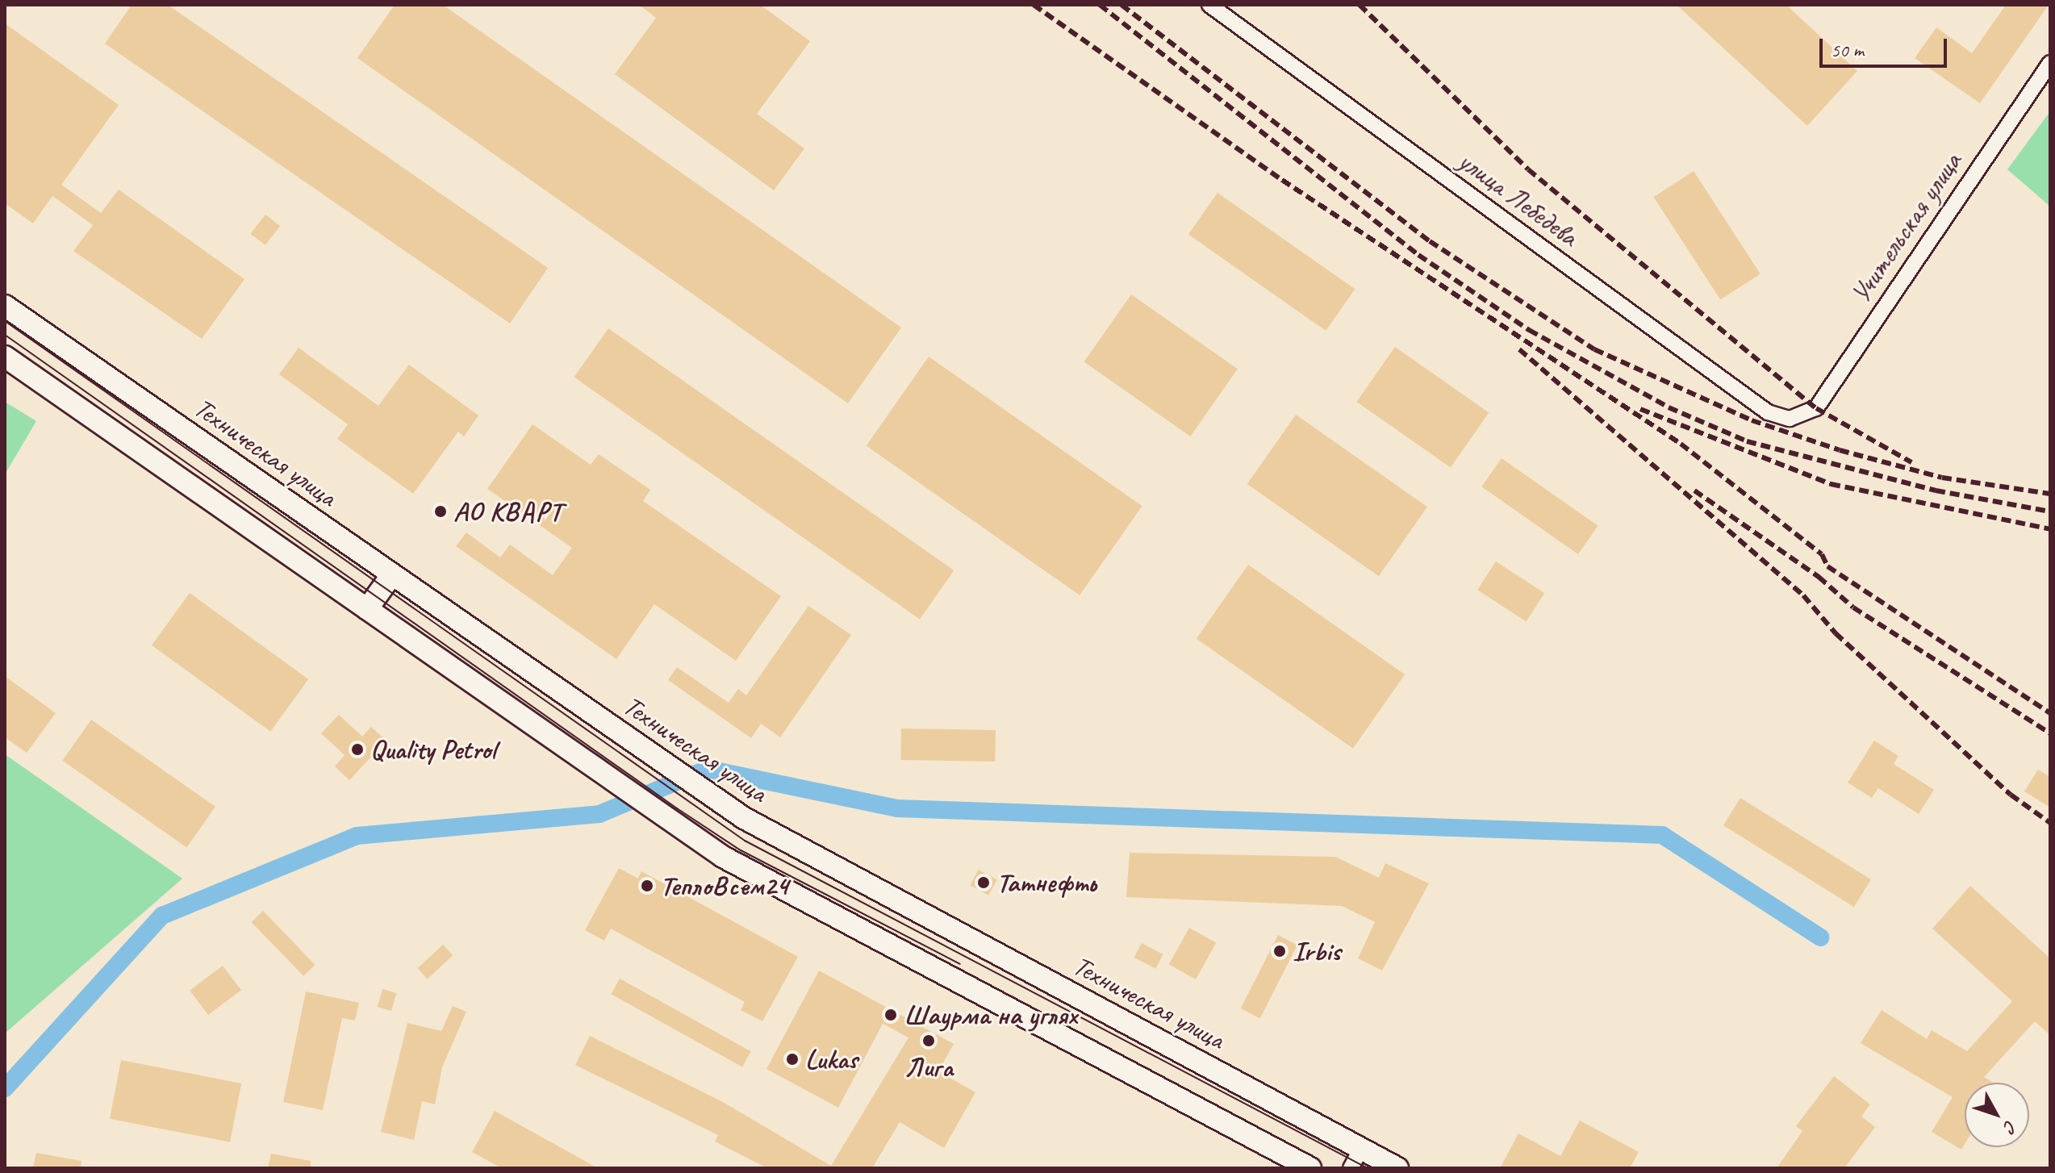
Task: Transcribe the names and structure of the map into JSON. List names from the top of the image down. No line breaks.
{"streets":{"main road":["Техническая улица"],"street":["улица Лебедева","Учительская улица"]},"crossings":[["улица Лебедева","Учительская улица"]],"places":["АО КВАРТ","Quality Petrol","Татнефть","ТеплоВсем24","Irbis","Шаурма на углях","Лига","Lukas"],"scale_bar":"50 m","north":"bottom right"}
